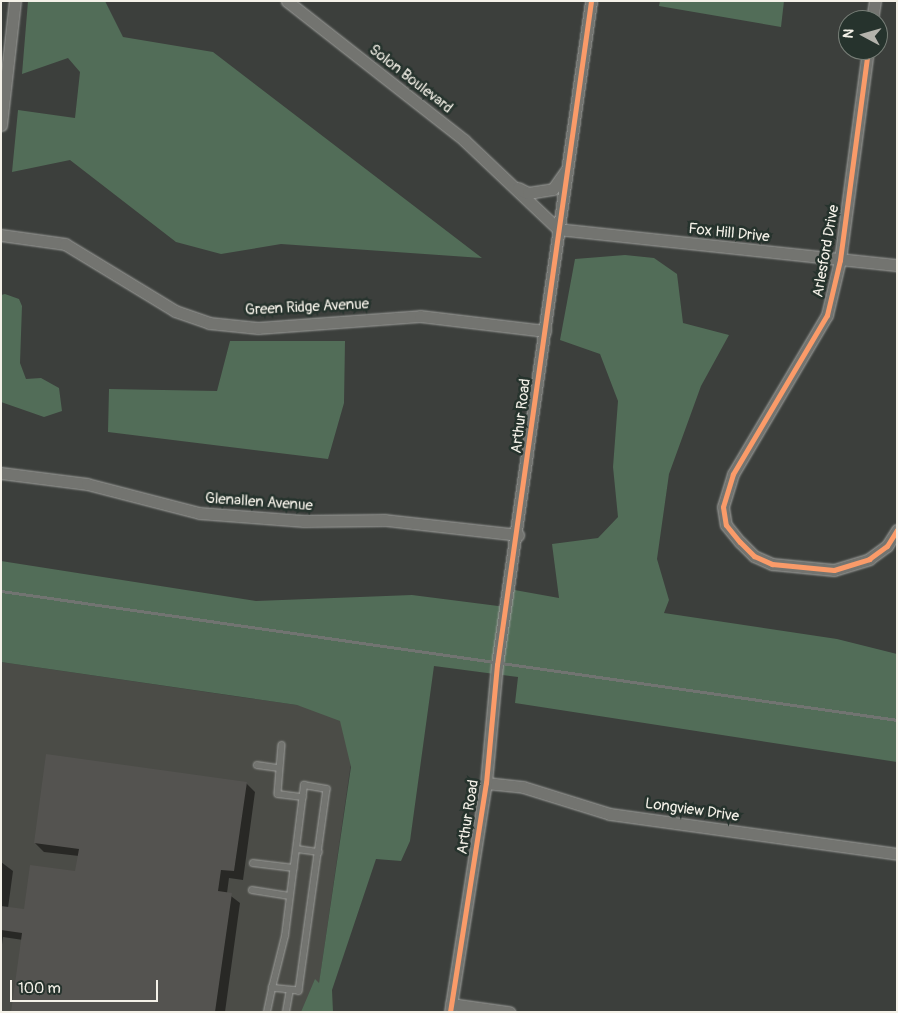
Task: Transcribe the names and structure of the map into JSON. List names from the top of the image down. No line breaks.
{"streets":{"street":["Solon Boulevard","Fox Hill Drive","Arlesford Drive","Green Ridge Avenue","Arthur Road","Glenallen Avenue","Longview Drive"]},"crossings":[["Solon Boulevard","Fox Hill Drive"],["Solon Boulevard","Arthur Road"],["Fox Hill Drive","Arlesford Drive"],["Fox Hill Drive","Arthur Road"],["Green Ridge Avenue","Arthur Road"],["Arthur Road","Glenallen Avenue"],["Arthur Road","Longview Drive"]],"scale_bar":"100 m","north":"left"}
